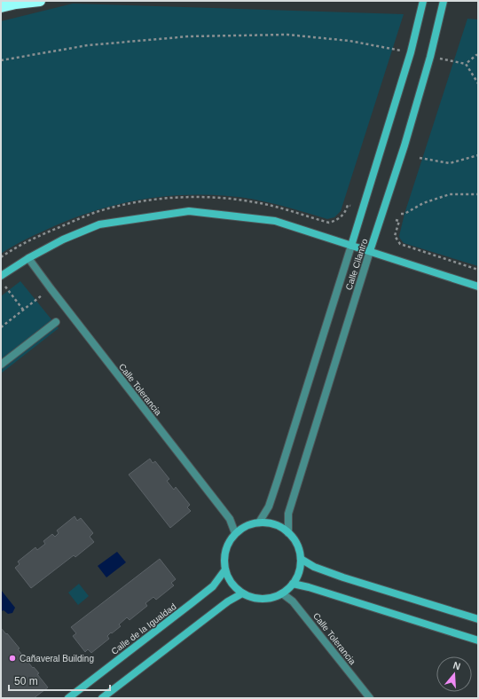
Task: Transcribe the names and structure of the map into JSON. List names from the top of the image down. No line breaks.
{"streets":{"street":["Calle Cilantro","Calle Tolerancia","Calle de la Igualdad"]},"crossings":[["Calle Cilantro","Calle Tolerancia"],["Calle Cilantro","Calle de la Igualdad"],["Calle Tolerancia","Calle de la Igualdad"]],"places":["Cañaveral Building"],"scale_bar":"50 m","north":"top"}
